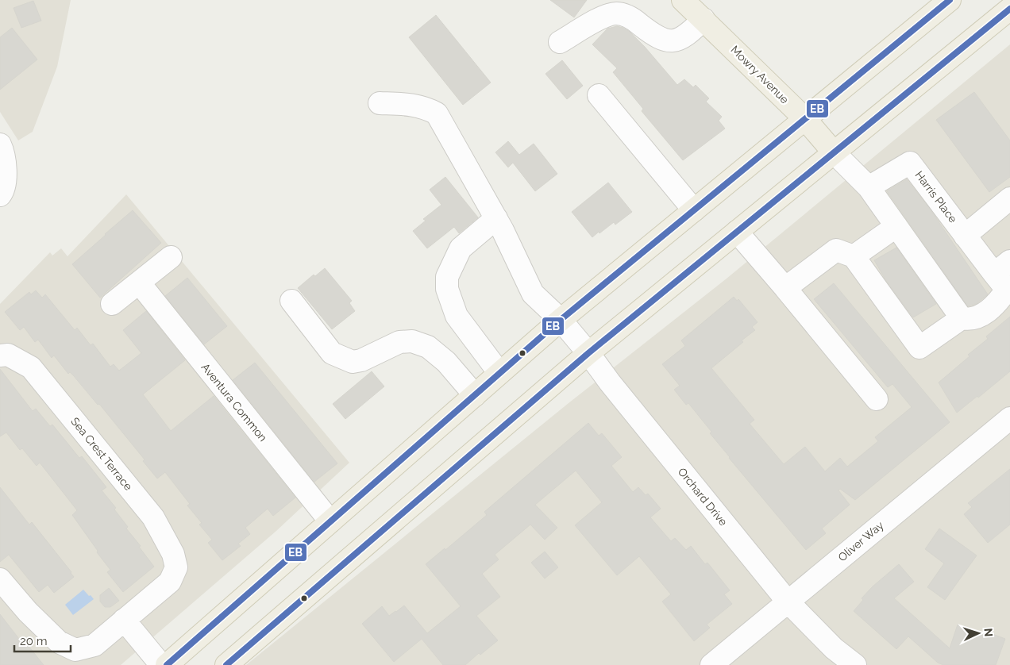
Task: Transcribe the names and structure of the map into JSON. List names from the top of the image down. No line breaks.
{"streets":{"main road":["Mowry Avenue"],"street":["Harris Place","Aventura Common","Sea Crest Terrace","Orchard Drive","Oliver Way"]},"crossings":[["Orchard Drive","Oliver Way"]],"lines":["transit line EB"],"scale_bar":"20 m","north":"right"}
